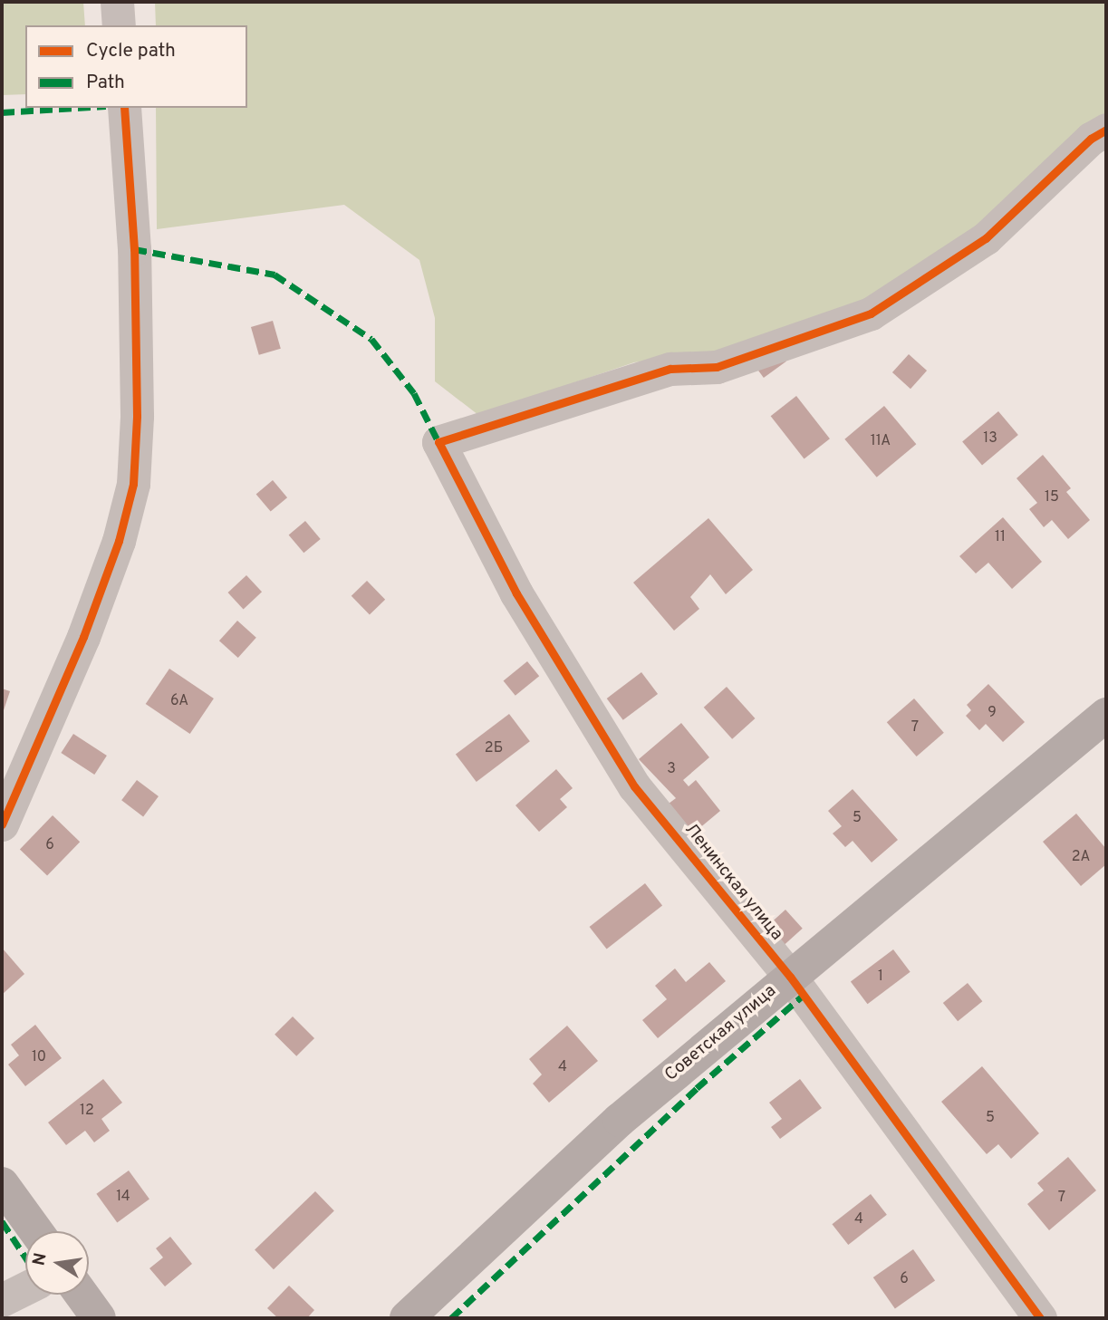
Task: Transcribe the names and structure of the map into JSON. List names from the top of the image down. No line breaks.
{"streets":{"main road":["Советская улица"],"street":["Ленинская улица"]},"crossings":[["Ленинская улица","Советская улица"]],"house_numbers":["13","11А","15","11","6А","9","7","2Б","3","5","6","2А","1","10","4","12","5","14","7","4","6"],"legend":["Cycle path","Path"],"north":"left"}
